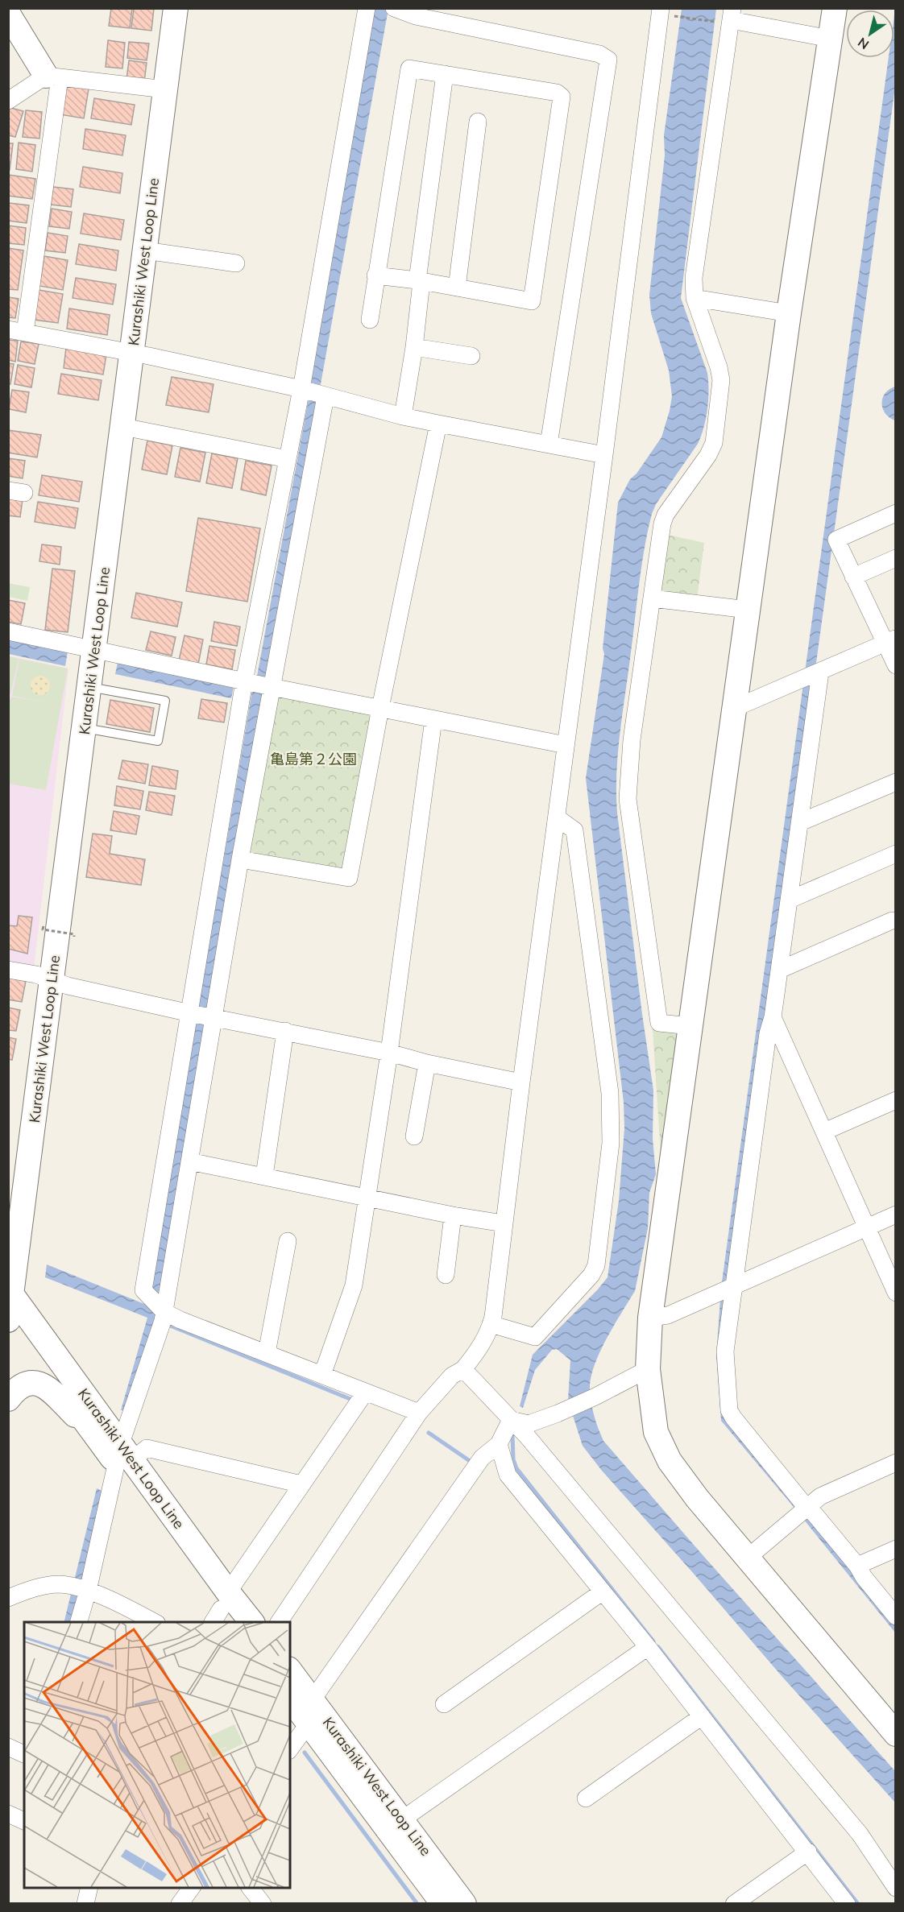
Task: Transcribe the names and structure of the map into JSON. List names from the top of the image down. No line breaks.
{"streets":{"main road":["Kurashiki West Loop Line"]},"parks":["亀島第２公園"],"north":"bottom left"}
